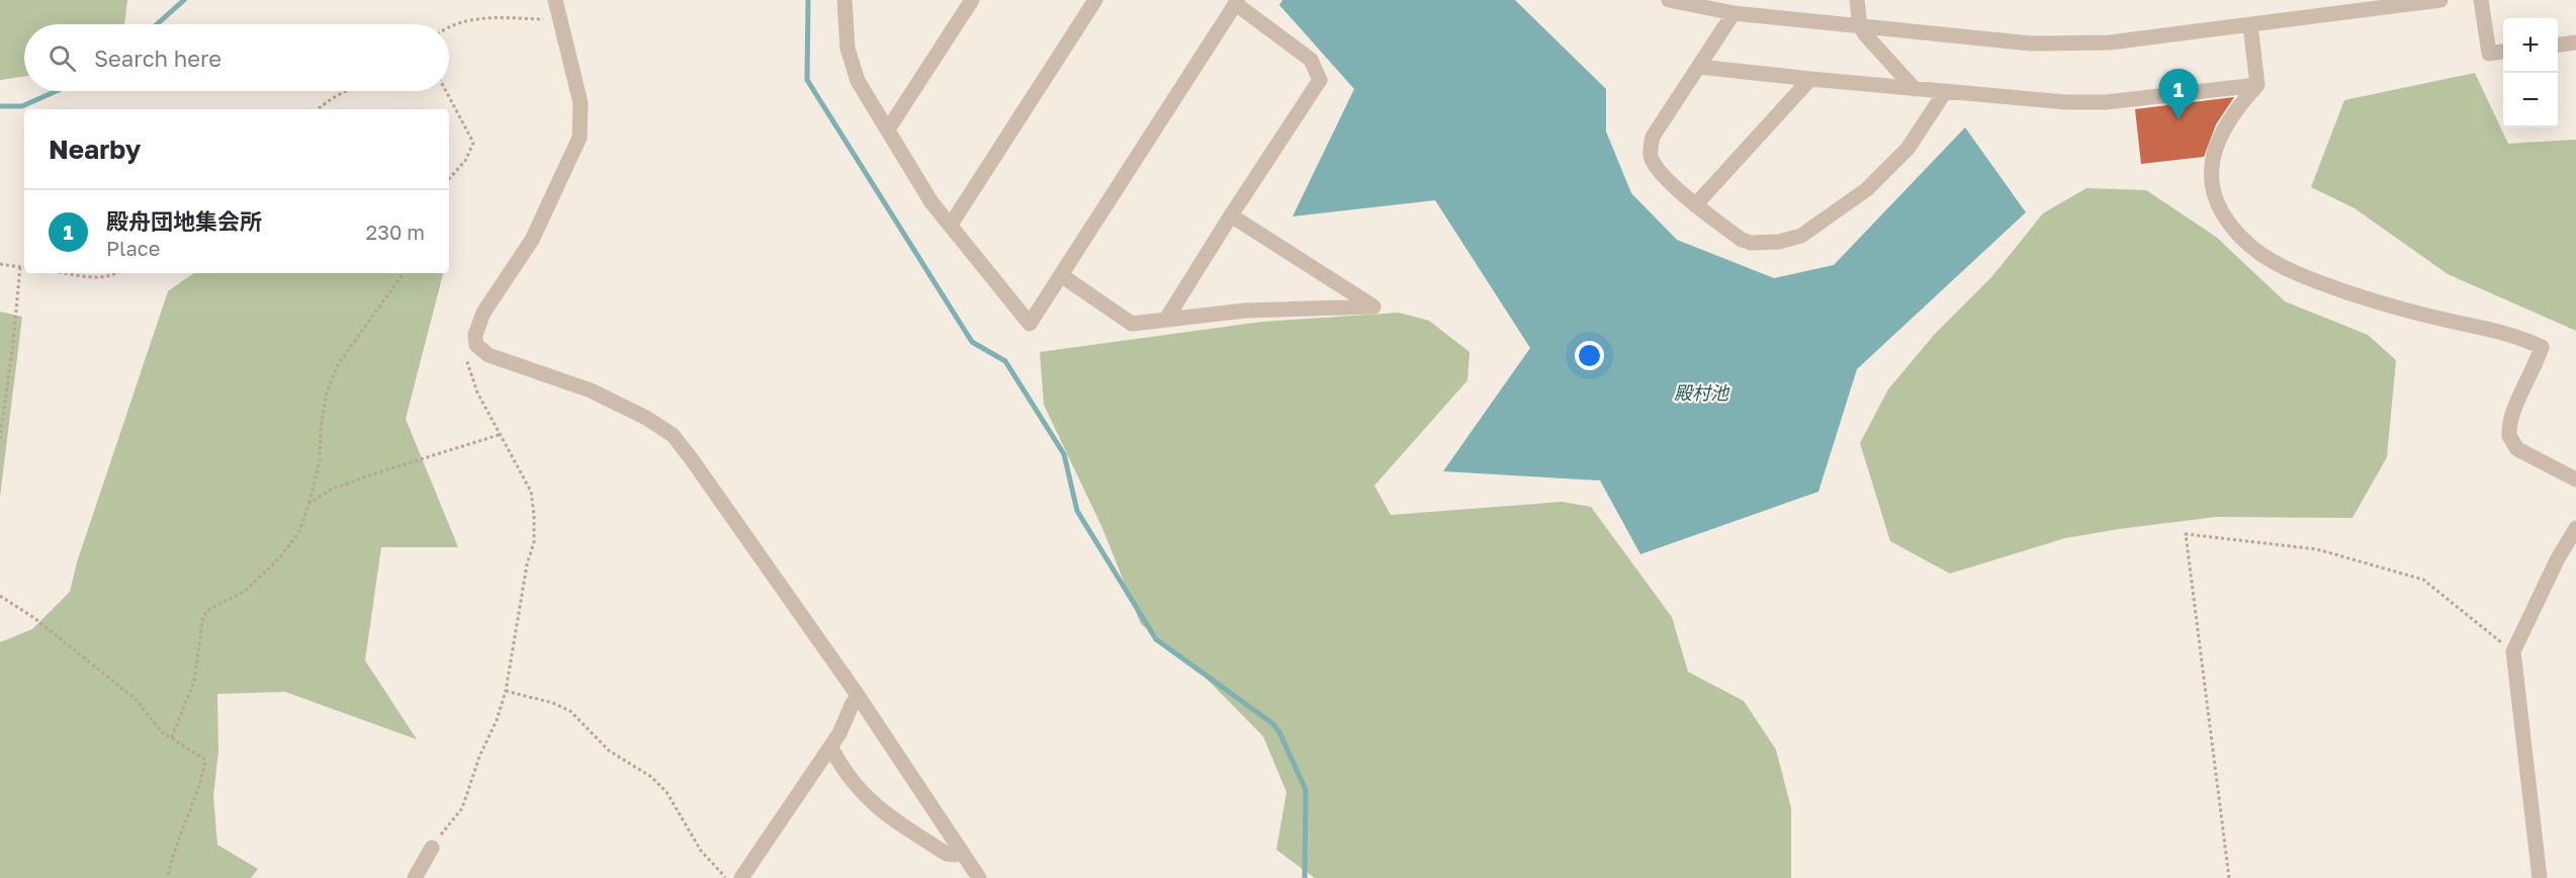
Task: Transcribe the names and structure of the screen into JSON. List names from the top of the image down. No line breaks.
{"water":["殿村池"],"page":{"map_buttons":["+","−"],"search":"Search here","pins":"1","heading":"Nearby","list":[{"mark":"1","name":"殿舟団地集会所","note":"Place","value":"230 m"}]}}
